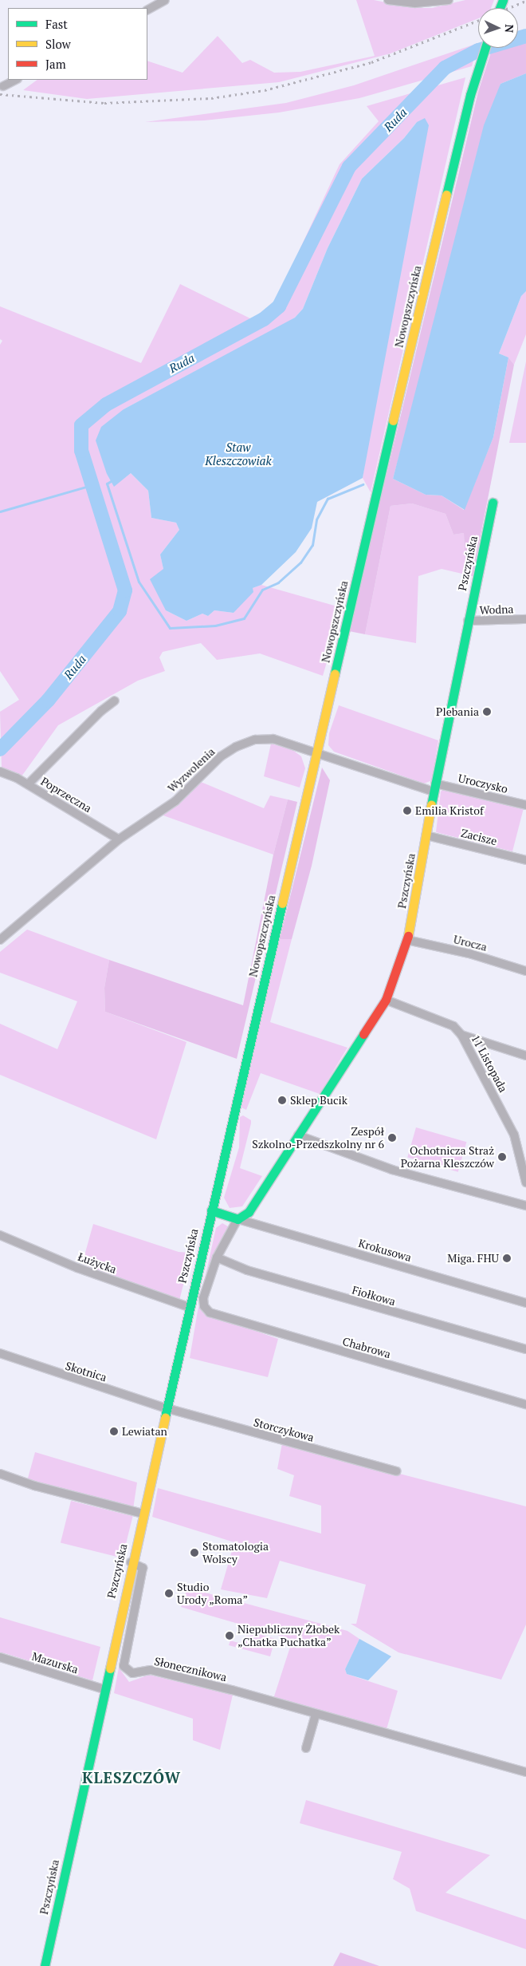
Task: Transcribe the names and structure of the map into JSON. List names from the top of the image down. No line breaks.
{"streets":{"main road":["Nowopszczyńska","Pszczyńska"],"street":["Wodna","Wyzwolenia","Uroczysko","Poprzeczna","Zacisze","Urocza","11 Listopada","Krokusowa","Łużycka","Fiołkowa","Chabrowa","Skotnica","Storczykowa","Mazurska","Słonecznikowa"]},"crossings":[["Nowopszczyńska","Pszczyńska"],["Nowopszczyńska","Wyzwolenia"],["Pszczyńska","Wodna"],["Pszczyńska","Wyzwolenia"],["Pszczyńska","Uroczysko"],["Pszczyńska","Zacisze"],["Pszczyńska","Urocza"],["Pszczyńska","11 Listopada"],["Pszczyńska","Krokusowa"],["Pszczyńska","Łużycka"],["Pszczyńska","Fiołkowa"],["Pszczyńska","Chabrowa"],["Pszczyńska","Skotnica"],["Pszczyńska","Storczykowa"],["Pszczyńska","Mazurska"],["Pszczyńska","Słonecznikowa"],["Wyzwolenia","Uroczysko"],["Wyzwolenia","Poprzeczna"],["Skotnica","Storczykowa"]],"districts":["KLESZCZÓW"],"water":["Ruda","Staw Kleszczowiak"],"places":["Plebania","Emilia Kristof","Sklep Bucik","Zespół Szkolno-Przedszkolny nr 6","Ochotnicza Straż Pożarna Kleszczów","Miga. FHU","Lewiatan","Stomatologia Wolscy","Studio Urody „Roma”","Niepubliczny Żłobek „Chatka Puchatka”"],"legend":["Fast","Slow","Jam"],"north":"right"}
